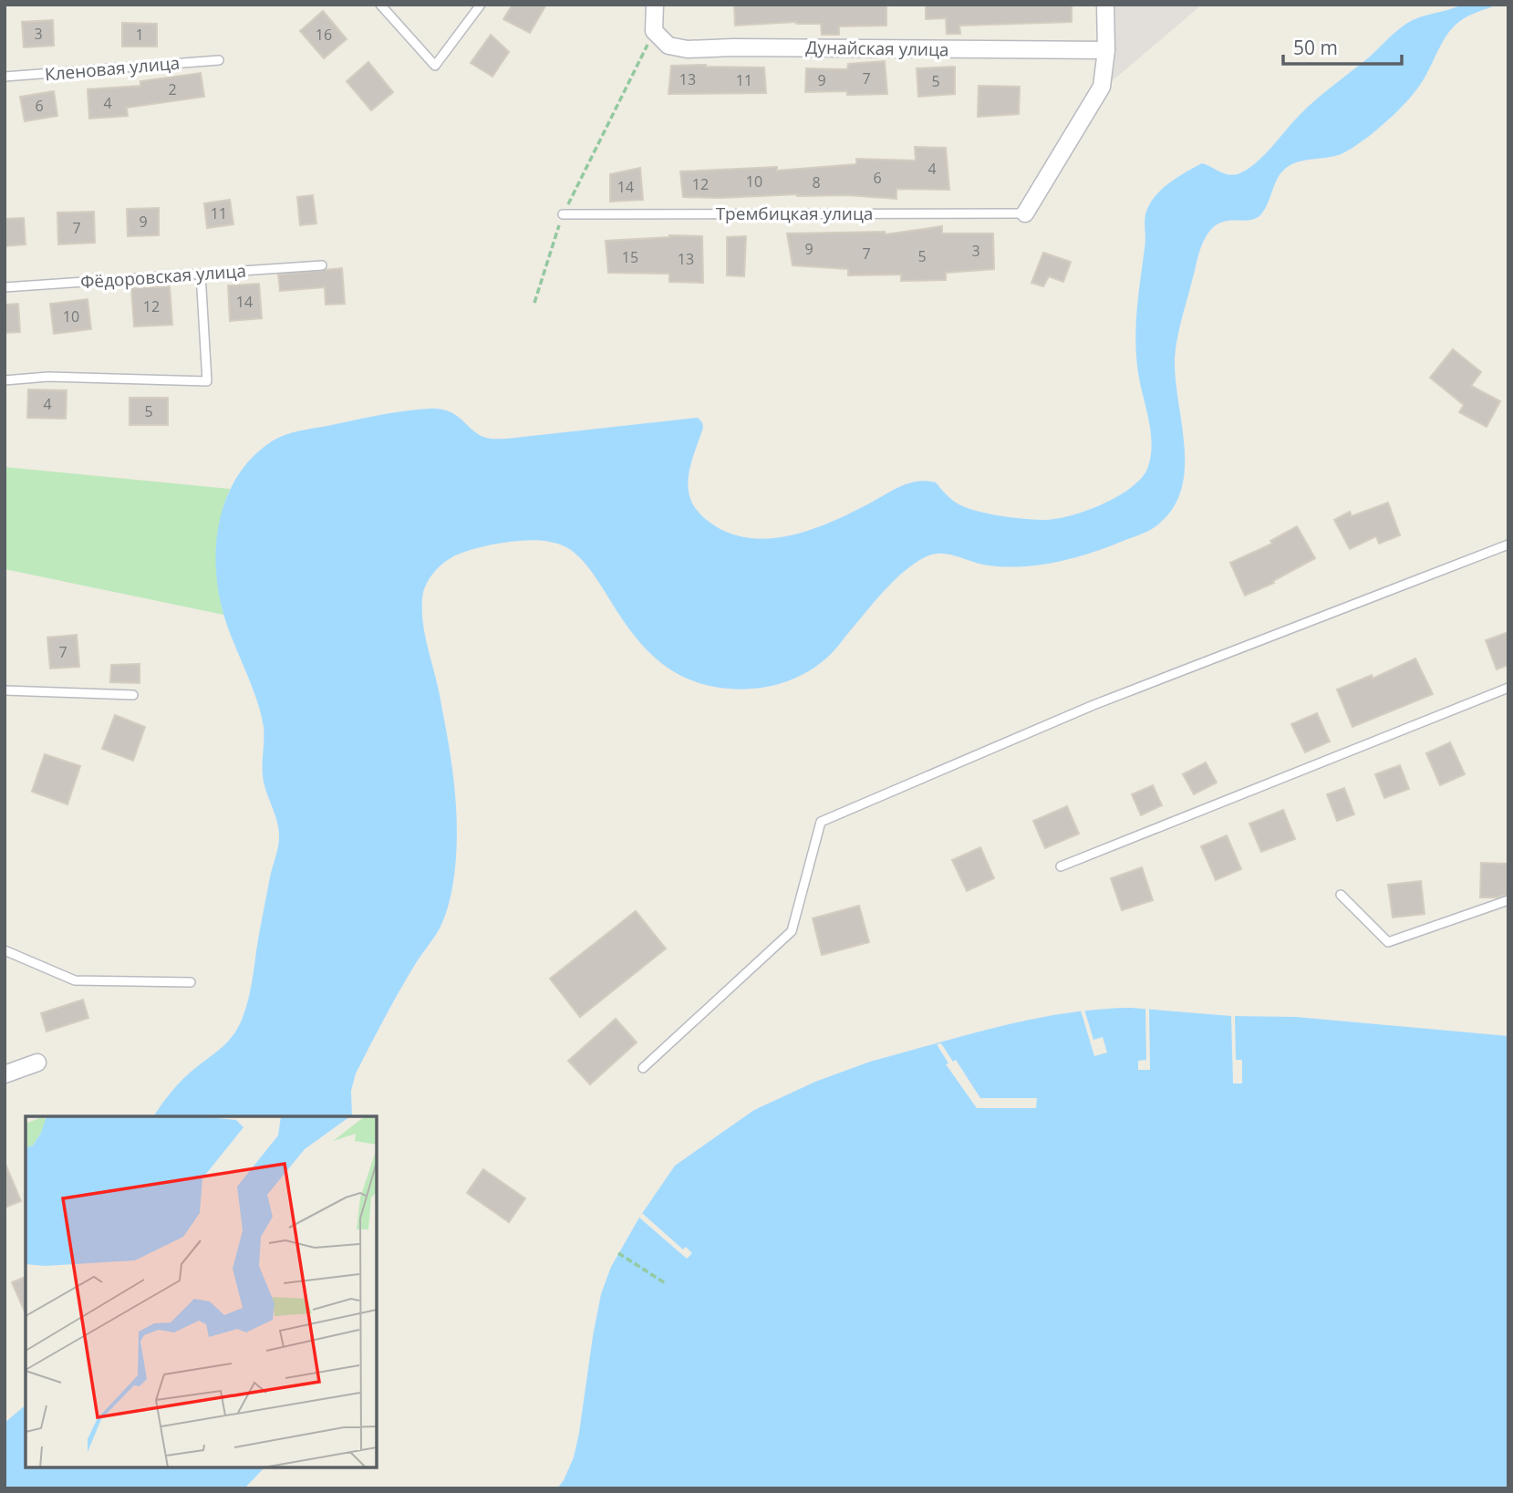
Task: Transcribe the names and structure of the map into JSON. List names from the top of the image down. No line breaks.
{"streets":{"street":["Дунайская улица"],"lane":["Кленовая улица","Трембицкая улица","Фёдоровская улица"]},"house_numbers":["3","1","16","7","13","11","9","5","2","4","6","4","6","10","8","12","14","11","9","7","9","3","7","5","15","13","14","12","10","4","5","7"],"scale_bar":"50 m"}
